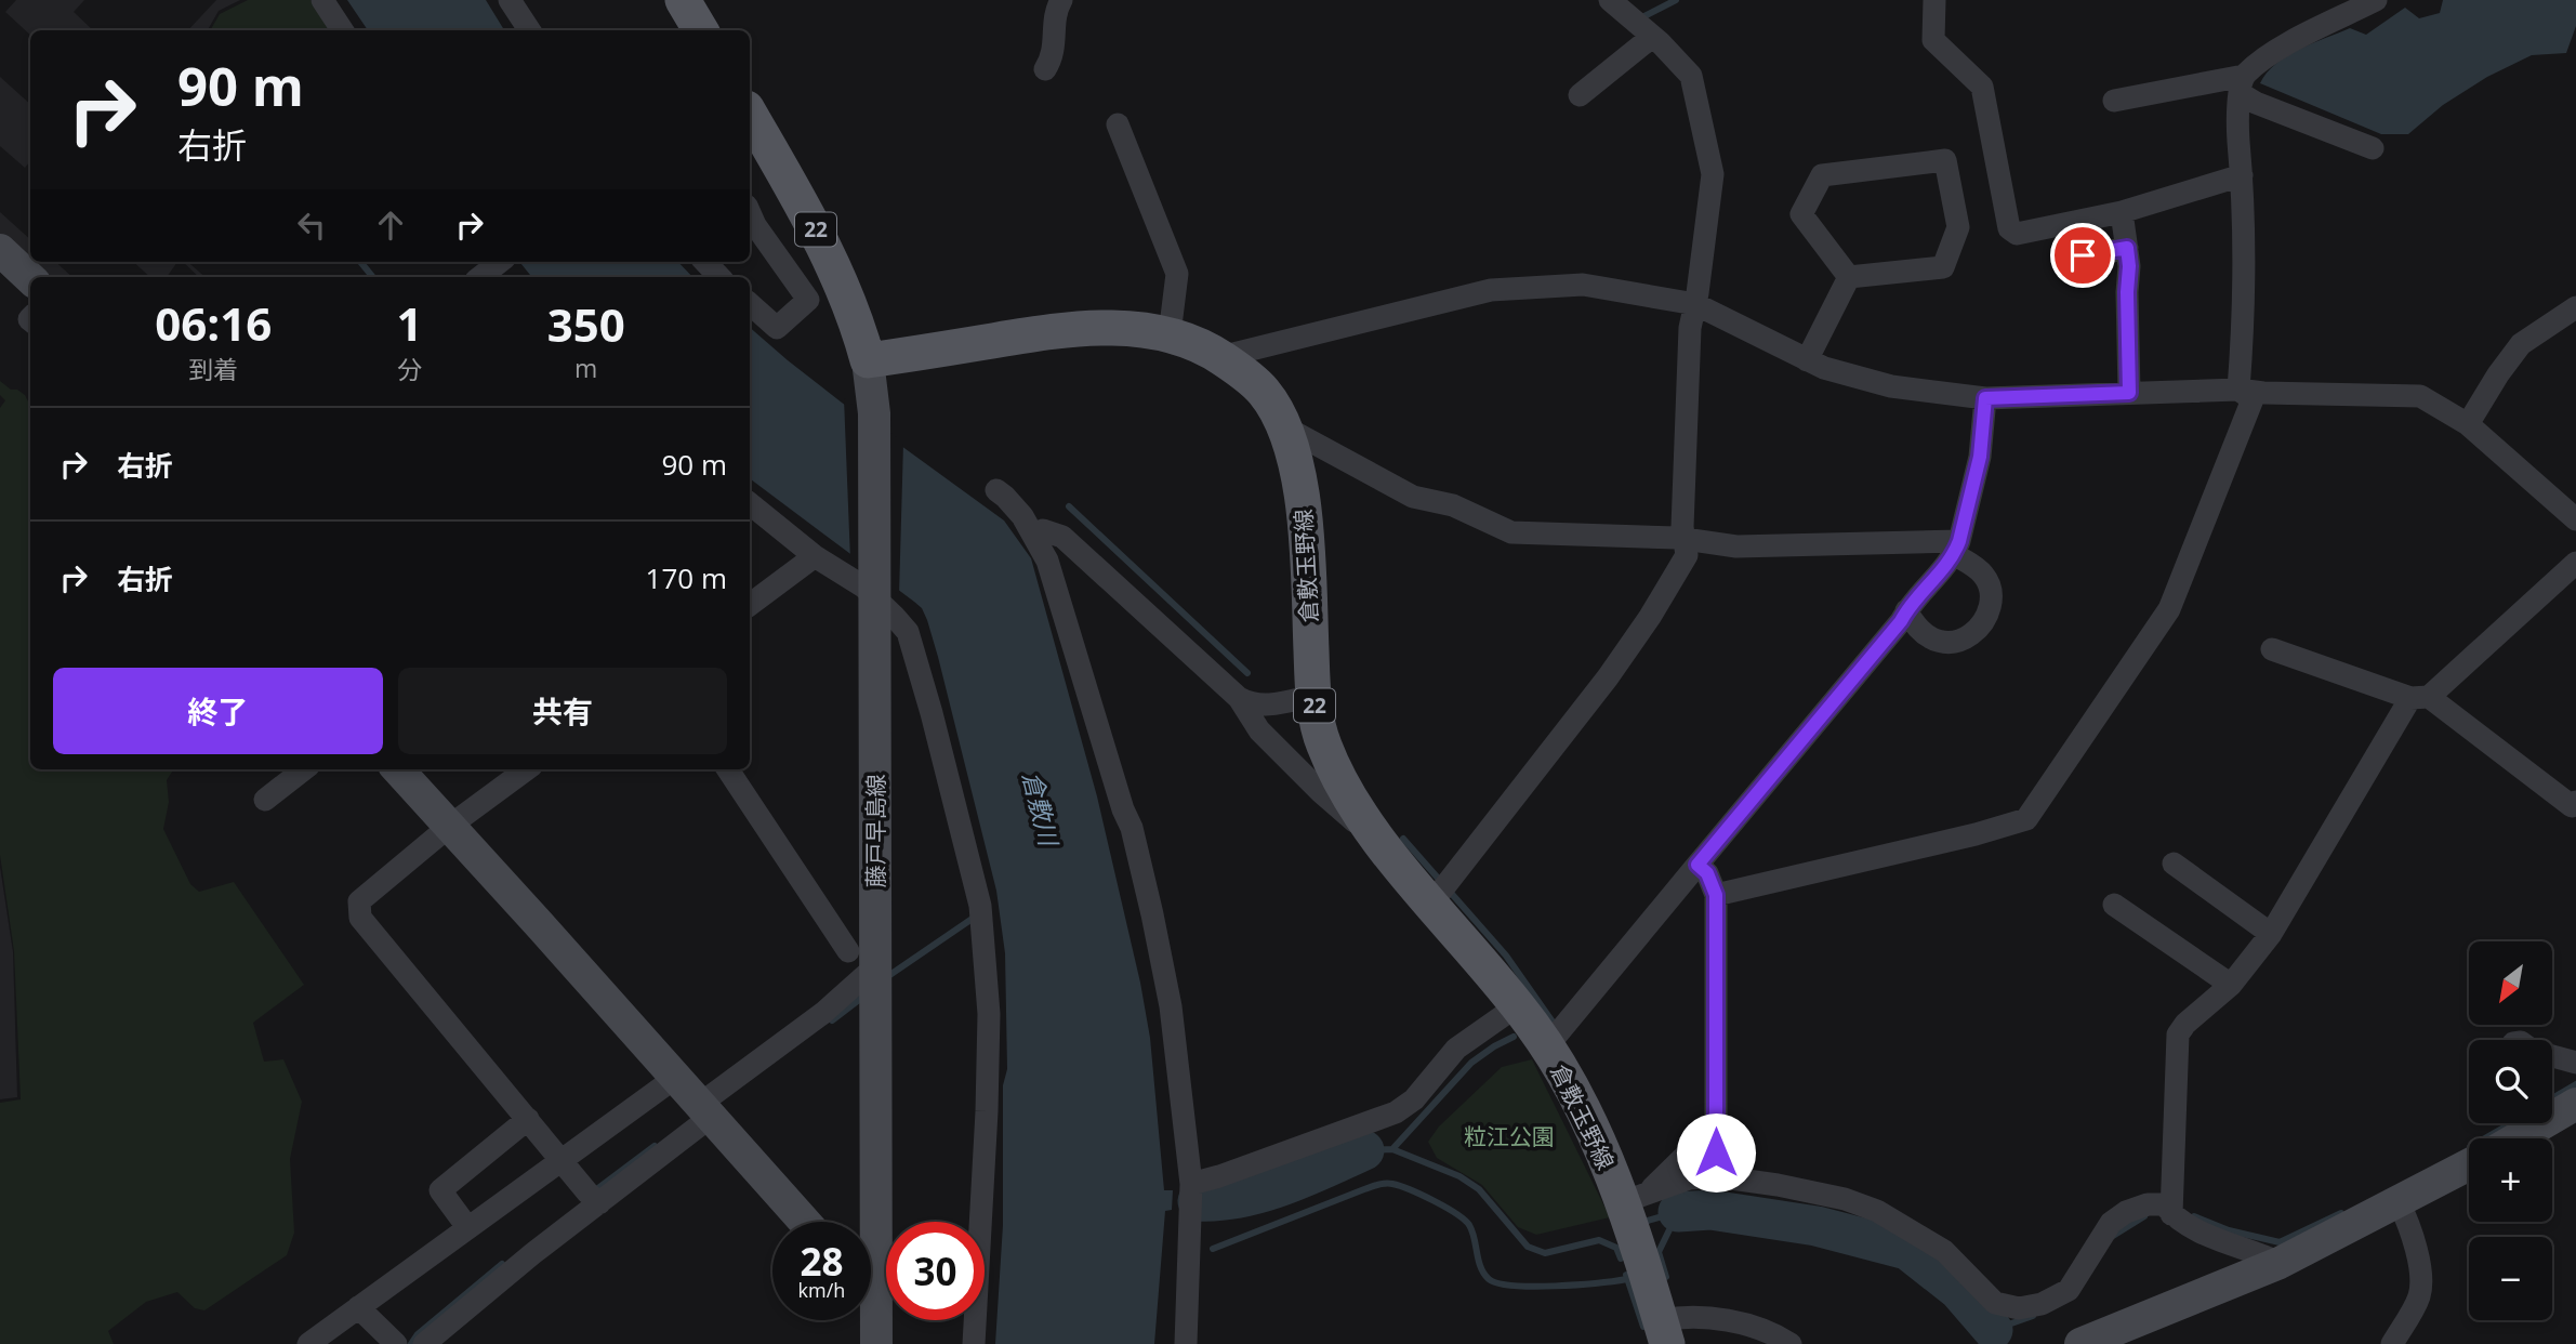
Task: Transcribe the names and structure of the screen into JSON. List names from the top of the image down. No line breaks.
{"streets":{"main road":["22","倉敷玉野線","藤戸早島線"]},"crossings":[["22","倉敷玉野線"],["22","藤戸早島線"],["倉敷玉野線","藤戸早島線"]],"water":["倉敷川"],"parks":["粒江公園"],"north":"bottom left","page":{"turn":["90 m","右折"],"eta":["06:16","到着","1","分","350","m"],"list":[{"name":"右折","value":"90 m"},{"name":"右折","value":"170 m"}],"buttons":["終了","共有"],"map_buttons":["+","−"],"speed":"28 km/h","limit":"30"}}
